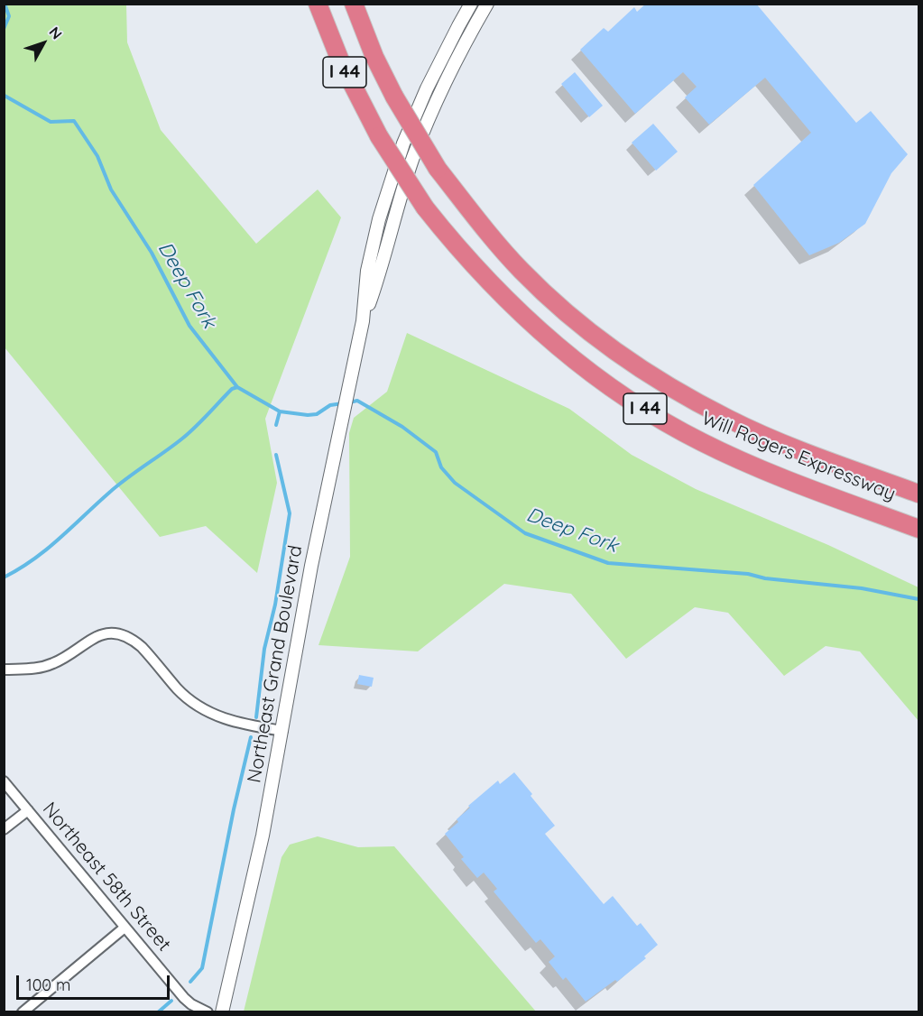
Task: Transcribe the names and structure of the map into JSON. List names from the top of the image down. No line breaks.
{"streets":{"highway":["I 44","Will Rogers Expressway"],"street":["Northeast Grand Boulevard","Northeast 58th Street"]},"water":["Deep Fork"],"scale_bar":"100 m","north":"top right"}
